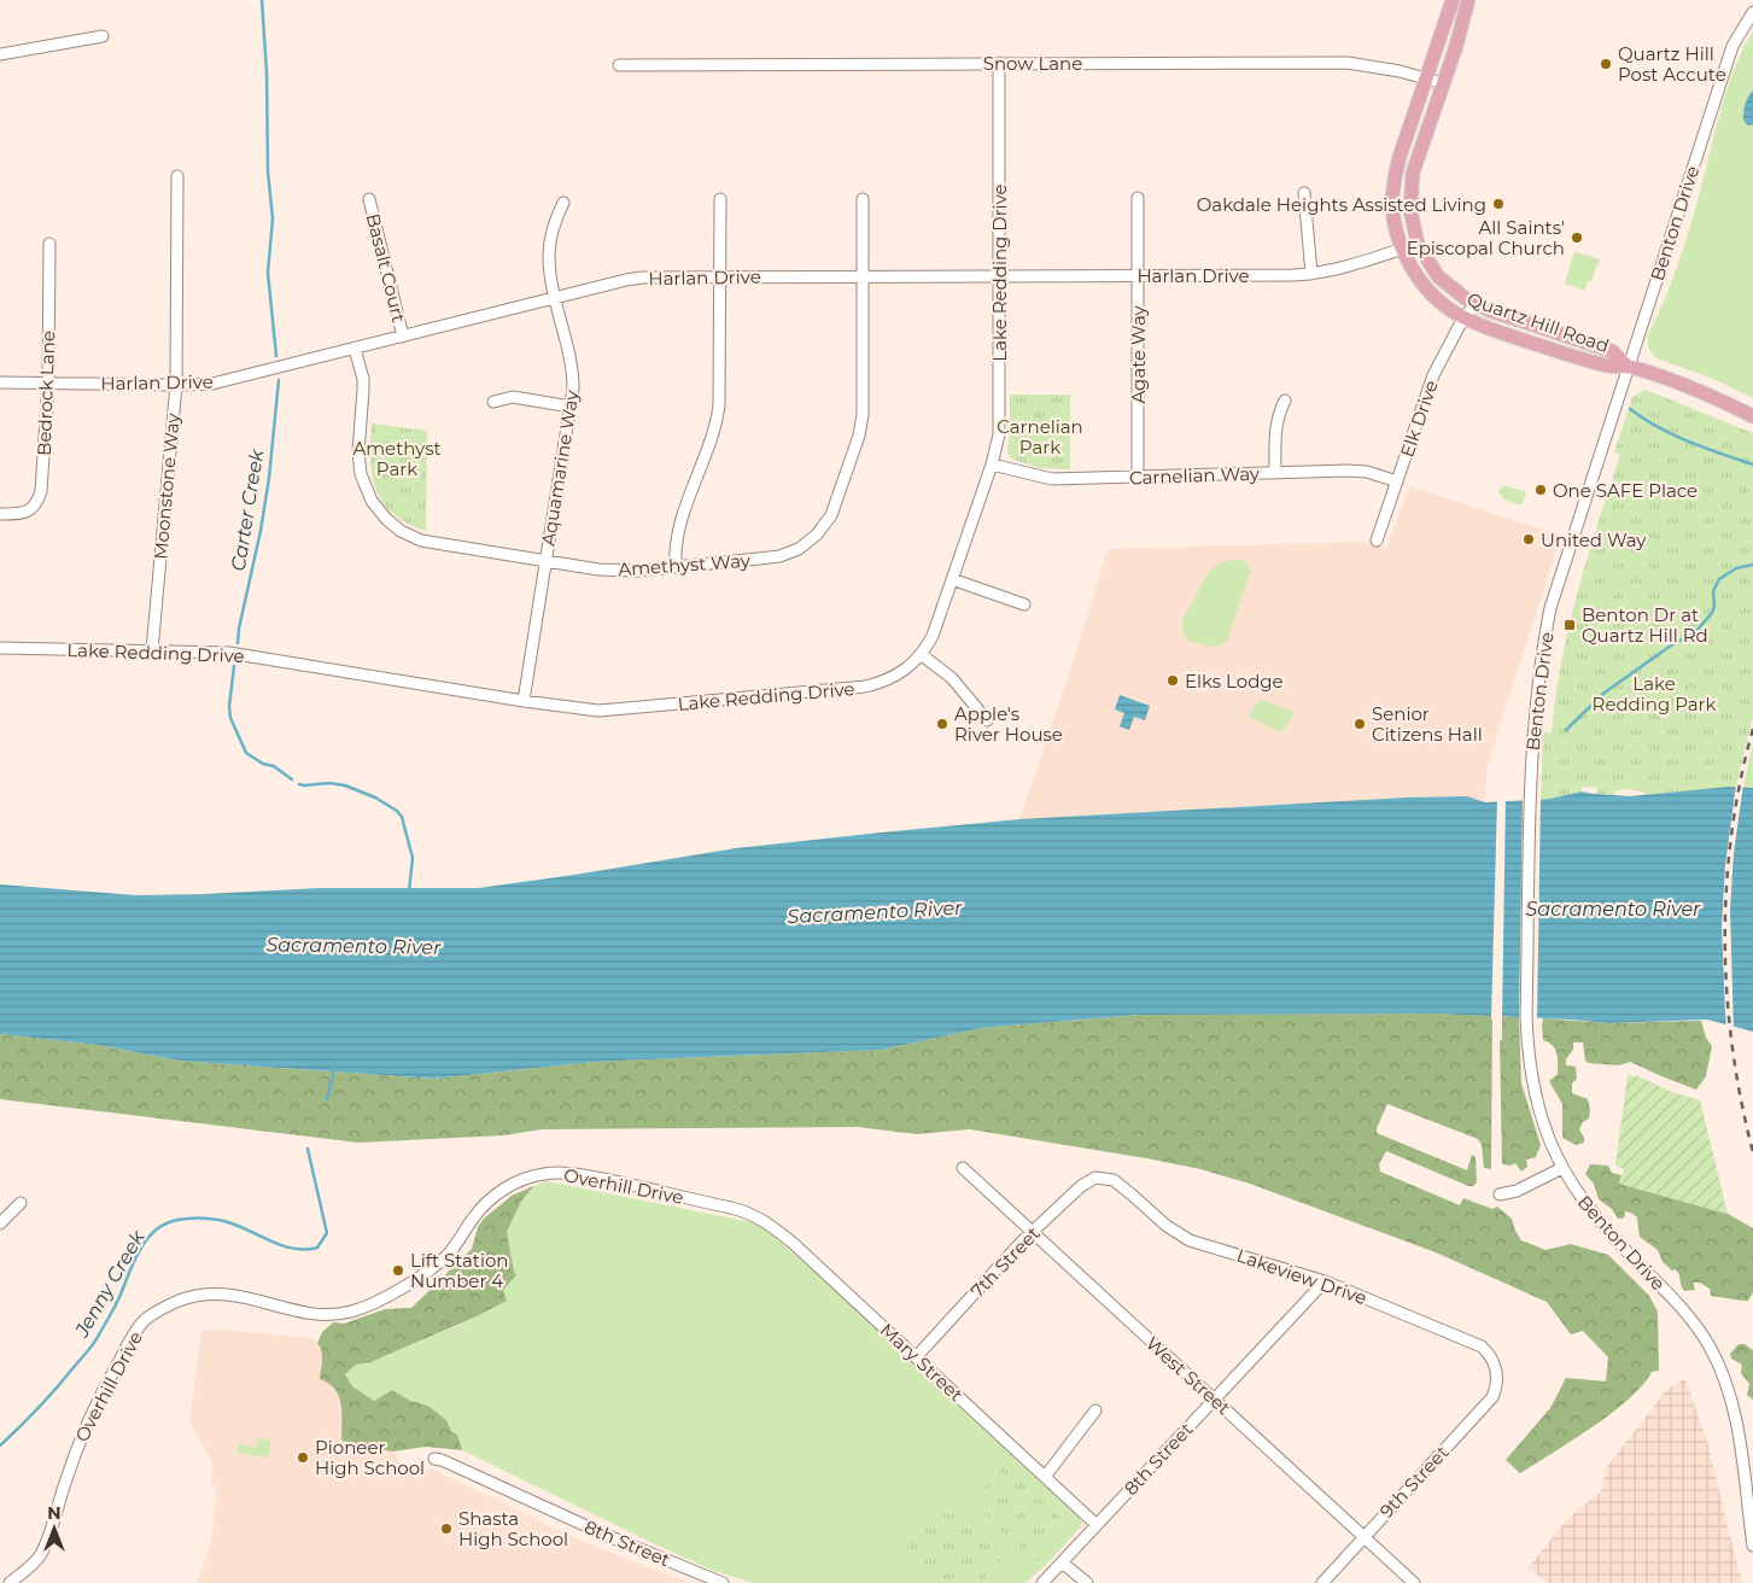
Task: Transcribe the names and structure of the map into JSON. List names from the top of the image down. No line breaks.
{"streets":{"main road":["Quartz Hill Road"],"street":["Snow Lane","Benton Drive","Basalt Court","Lake Redding Drive","Harlan Drive","Agate Way","Bedrock Lane","Elk Drive","Aquamarine Way","Carnelian Way","Moonstone Way","Amethyst Way","Overhill Drive","7th Street","Lakeview Drive","Mary Street","West Street","8th Street","9th Street"]},"crossings":[["Snow Lane","Lake Redding Drive"],["Snow Lane","Quartz Hill Road"],["Benton Drive","Quartz Hill Road"],["Basalt Court","Harlan Drive"],["Lake Redding Drive","Harlan Drive"],["Lake Redding Drive","Aquamarine Way"],["Lake Redding Drive","Carnelian Way"],["Lake Redding Drive","Moonstone Way"],["Harlan Drive","Quartz Hill Road"],["Harlan Drive","Agate Way"],["Harlan Drive","Bedrock Lane"],["Harlan Drive","Aquamarine Way"],["Harlan Drive","Moonstone Way"],["Harlan Drive","Amethyst Way"],["Quartz Hill Road","Elk Drive"],["Agate Way","Carnelian Way"],["Elk Drive","Carnelian Way"],["Aquamarine Way","Amethyst Way"],["Overhill Drive","Mary Street"],["7th Street","Lakeview Drive"],["7th Street","Mary Street"],["7th Street","West Street"],["Lakeview Drive","8th Street"],["Lakeview Drive","9th Street"],["Mary Street","8th Street"],["West Street","8th Street"],["West Street","9th Street"]],"water":["Carter Creek","Sacramento River","Jenny Creek"],"parks":["Carnelian Park","Amethyst Park","Lake Redding Park"],"places":{"other":["Quartz Hill Post Accute","Oakdale Heights Assisted Living","All Saints' Episcopal Church","One SAFE Place","United Way","Elks Lodge","Apple's River House","Senior Citizens Hall","Lift Station Number 4","Pioneer High School","Shasta High School"],"transit":["Benton Dr at Quartz Hill Rd"]},"north":"top"}
